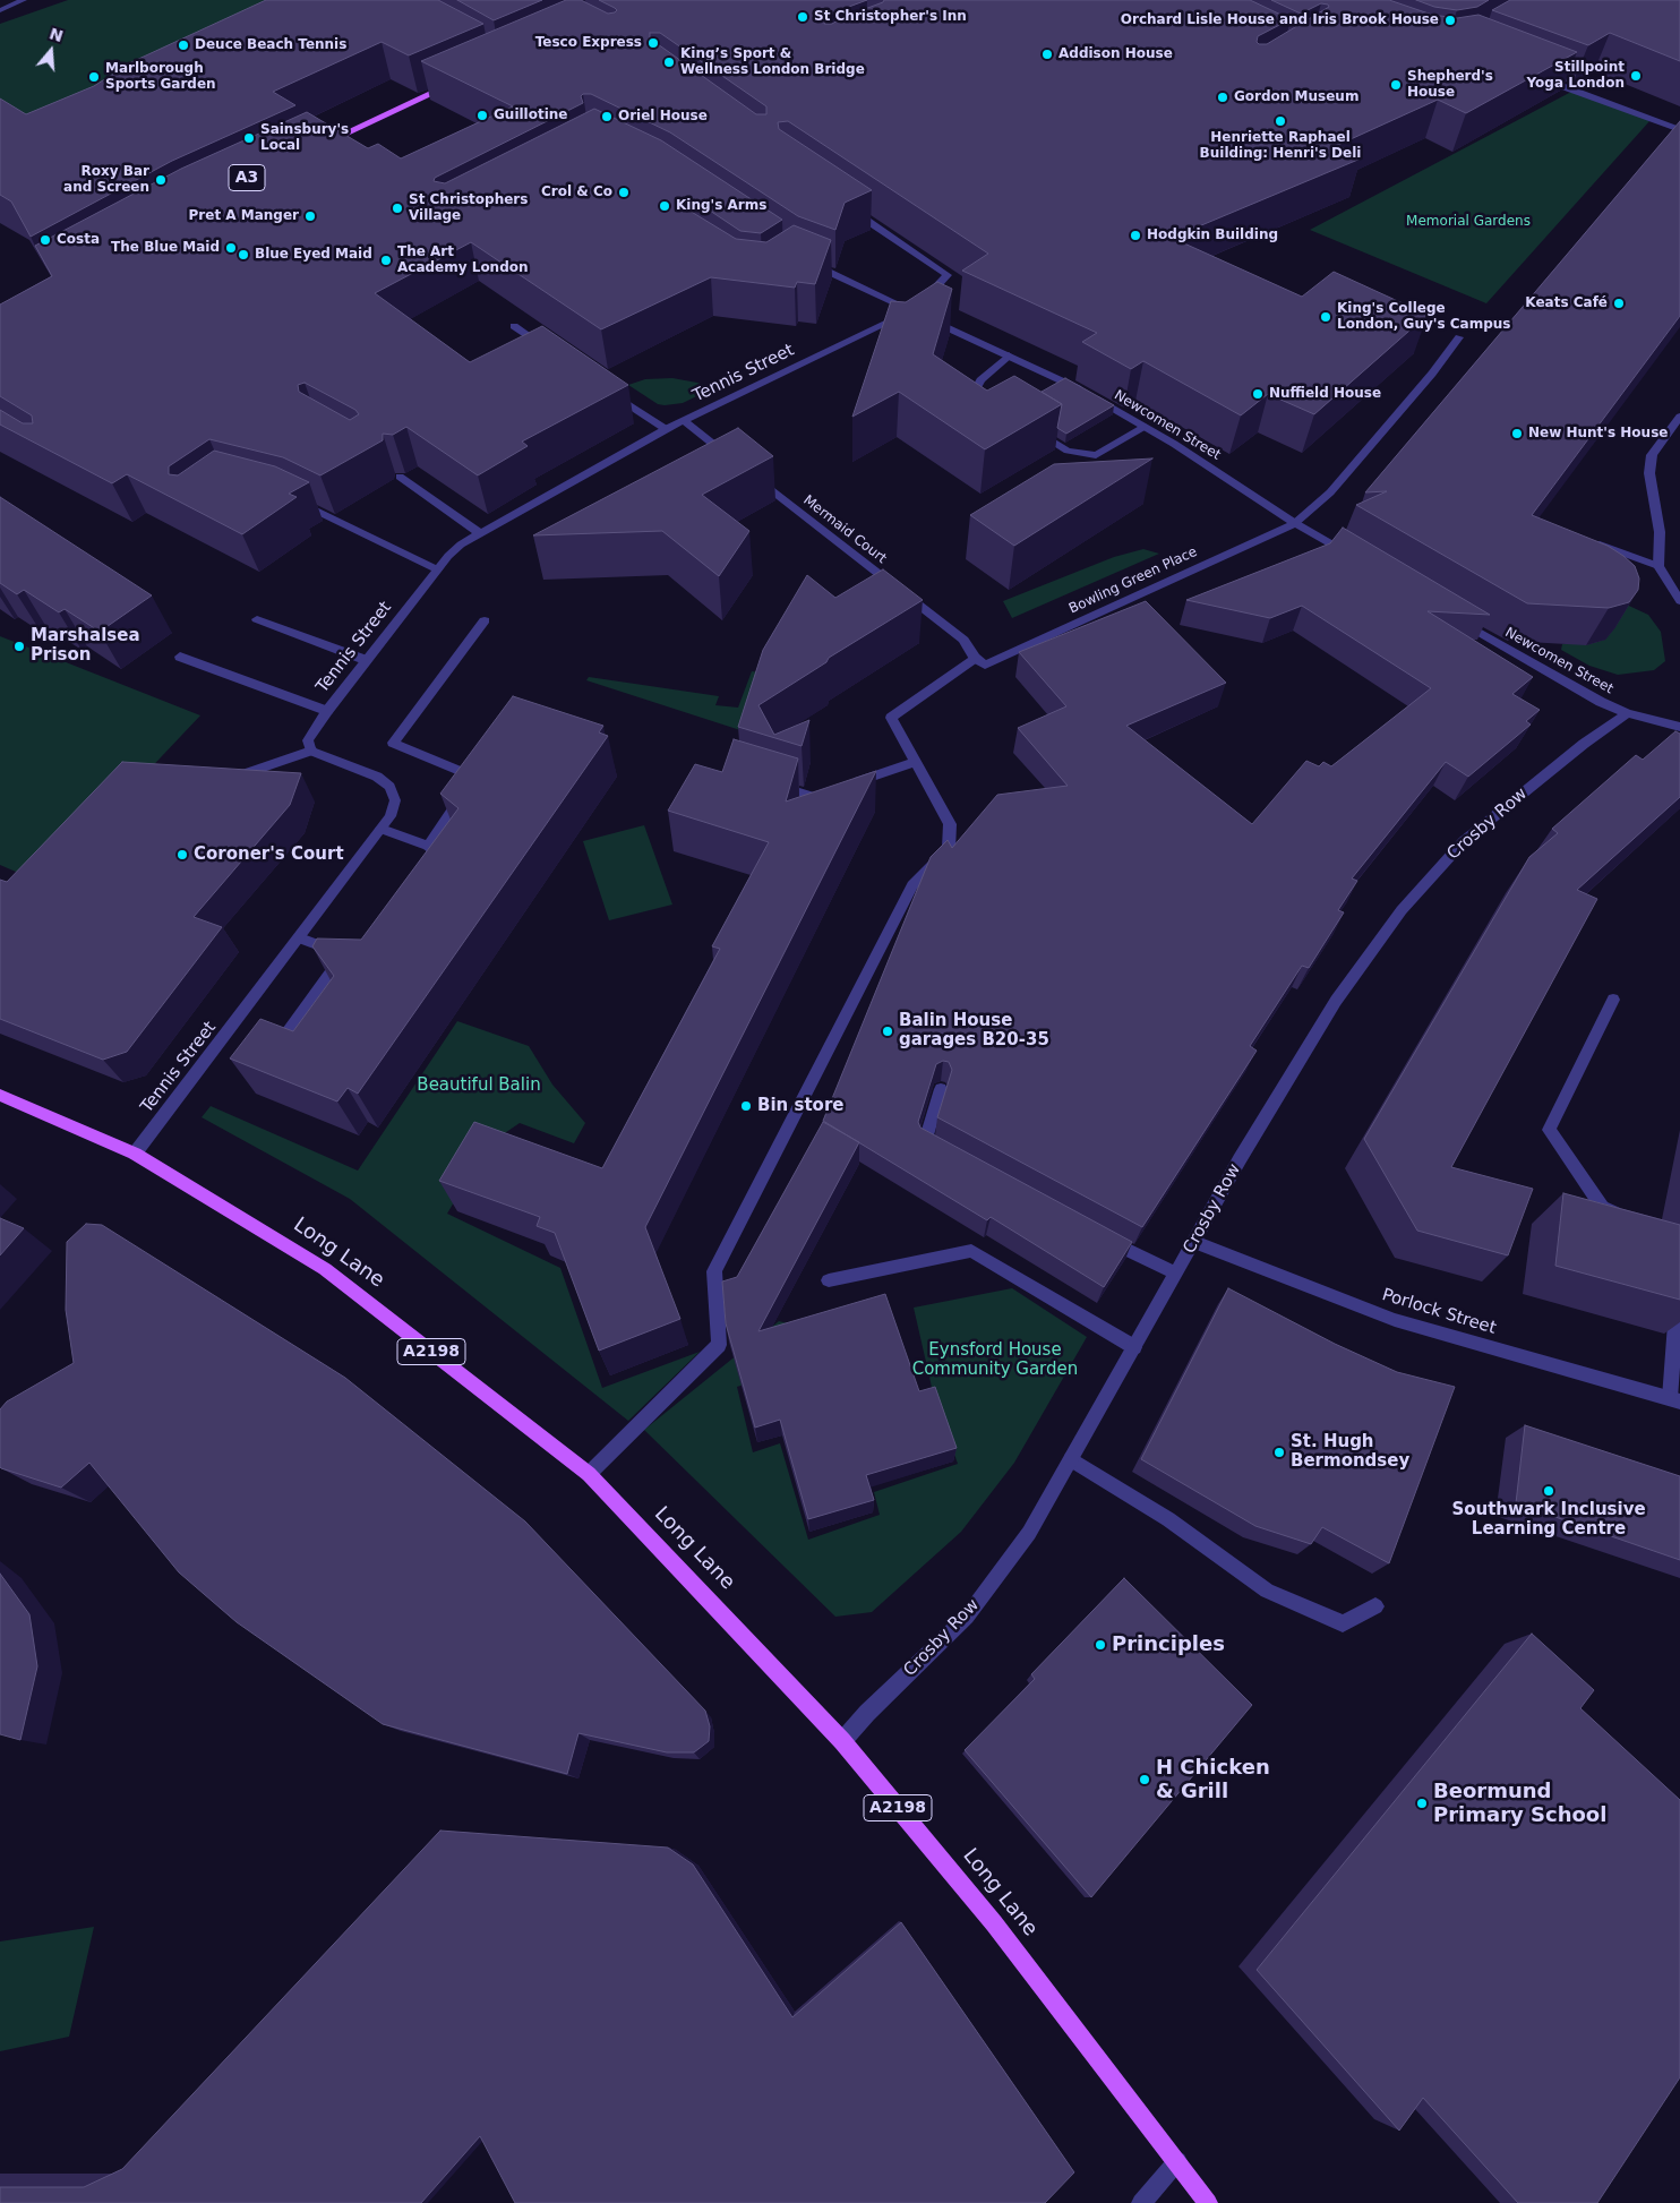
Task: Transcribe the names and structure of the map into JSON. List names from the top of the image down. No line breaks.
{"streets":{"main road":["Long Lane","A2198"],"street":["Tennis Street","Newcomen Street","Mermaid Court","Bowling Green Place","Crosby Row","Porlock Street"]},"crossings":[["Tennis Street","Newcomen Street"],["Tennis Street","Long Lane"],["Newcomen Street","Bowling Green Place"],["Newcomen Street","Crosby Row"],["Mermaid Court","Bowling Green Place"],["Crosby Row","Long Lane"],["Crosby Row","Porlock Street"]],"parks":["Memorial Gardens","Beautiful Balin","Eynsford House Community Garden"],"places":["St Christopher's Inn","Orchard Lisle House and Iris Brook House","Tesco Express","Deuce Beach Tennis","Addison House","King’s Sport & Wellness London Bridge","Stillpoint Yoga London","Marlborough Sports Garden","Shepherd's House","Gordon Museum","Guillotine","Oriel House","Henriette Raphael Building: Henri's Deli","Sainsbury's Local","Roxy Bar and Screen","Crol & Co","King's Arms","St Christophers Village","Pret A Manger","Hodgkin Building","Costa","The Blue Maid","Blue Eyed Maid","The Art Academy London","Keats Café","King's College London, Guy's Campus","Nuffield House","New Hunt's House","Marshalsea Prison","Coroner's Court","Balin House garages B20-35","Bin store","St. Hugh Bermondsey","Southwark Inclusive Learning Centre","Principles","H Chicken & Grill","Beormund Primary School"],"north":"top"}
